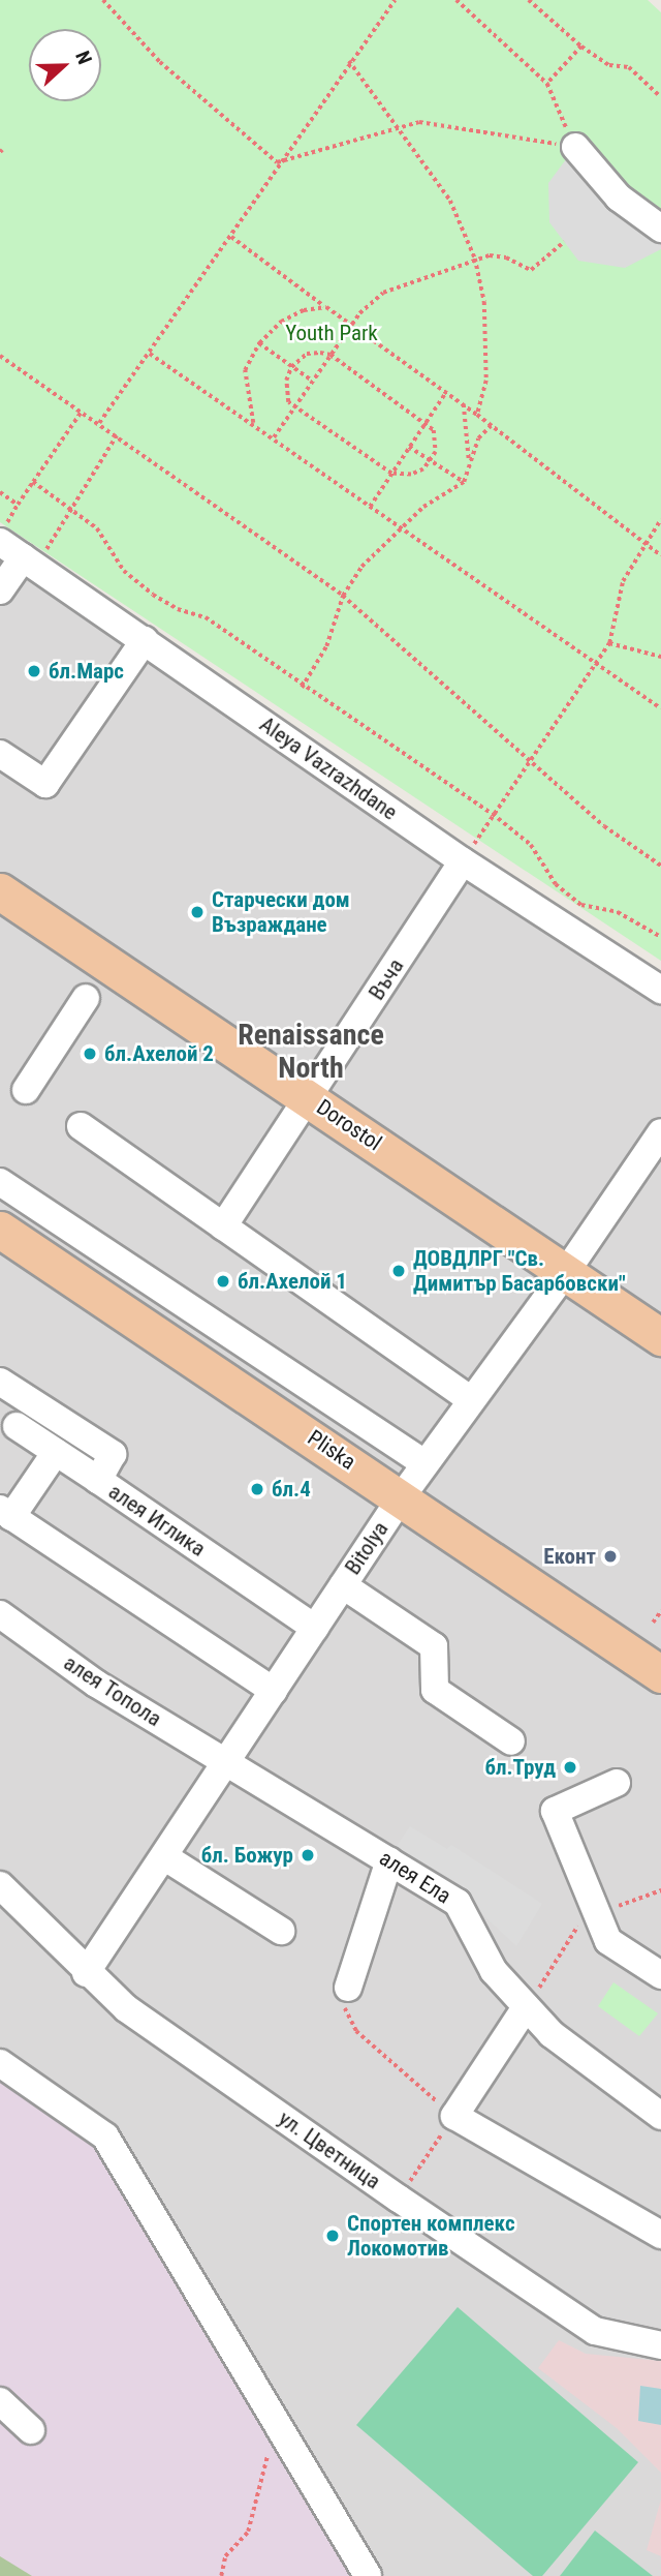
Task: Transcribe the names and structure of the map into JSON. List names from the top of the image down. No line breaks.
{"streets":{"main road":["Dorostol","Pliska"],"street":["Aleya Vazrazhdane","Въча","алея Иглика","Bitolya","алея Топола","алея Ела","ул. Цветница"]},"crossings":[["Aleya Vazrazhdane","Въча"],["Въча","Dorostol"],["Dorostol","Bitolya"],["Pliska","Bitolya"],["алея Иглика","Bitolya"],["Bitolya","алея Топола"],["Bitolya","алея Ела"],["Bitolya","ул. Цветница"],["алея Топола","алея Ела"]],"districts":["Renaissance North"],"parks":["Youth Park"],"places":["бл.Марс","Старчески дом Възраждане","бл.Ахелой 2","ДОВДЛРГ \"Св. Димитър Басарбовски\"","бл.Ахелой 1","бл.4","Еконт","бл.Труд","бл. Божур","Спортен комплекс Локомотив"],"north":"right"}
